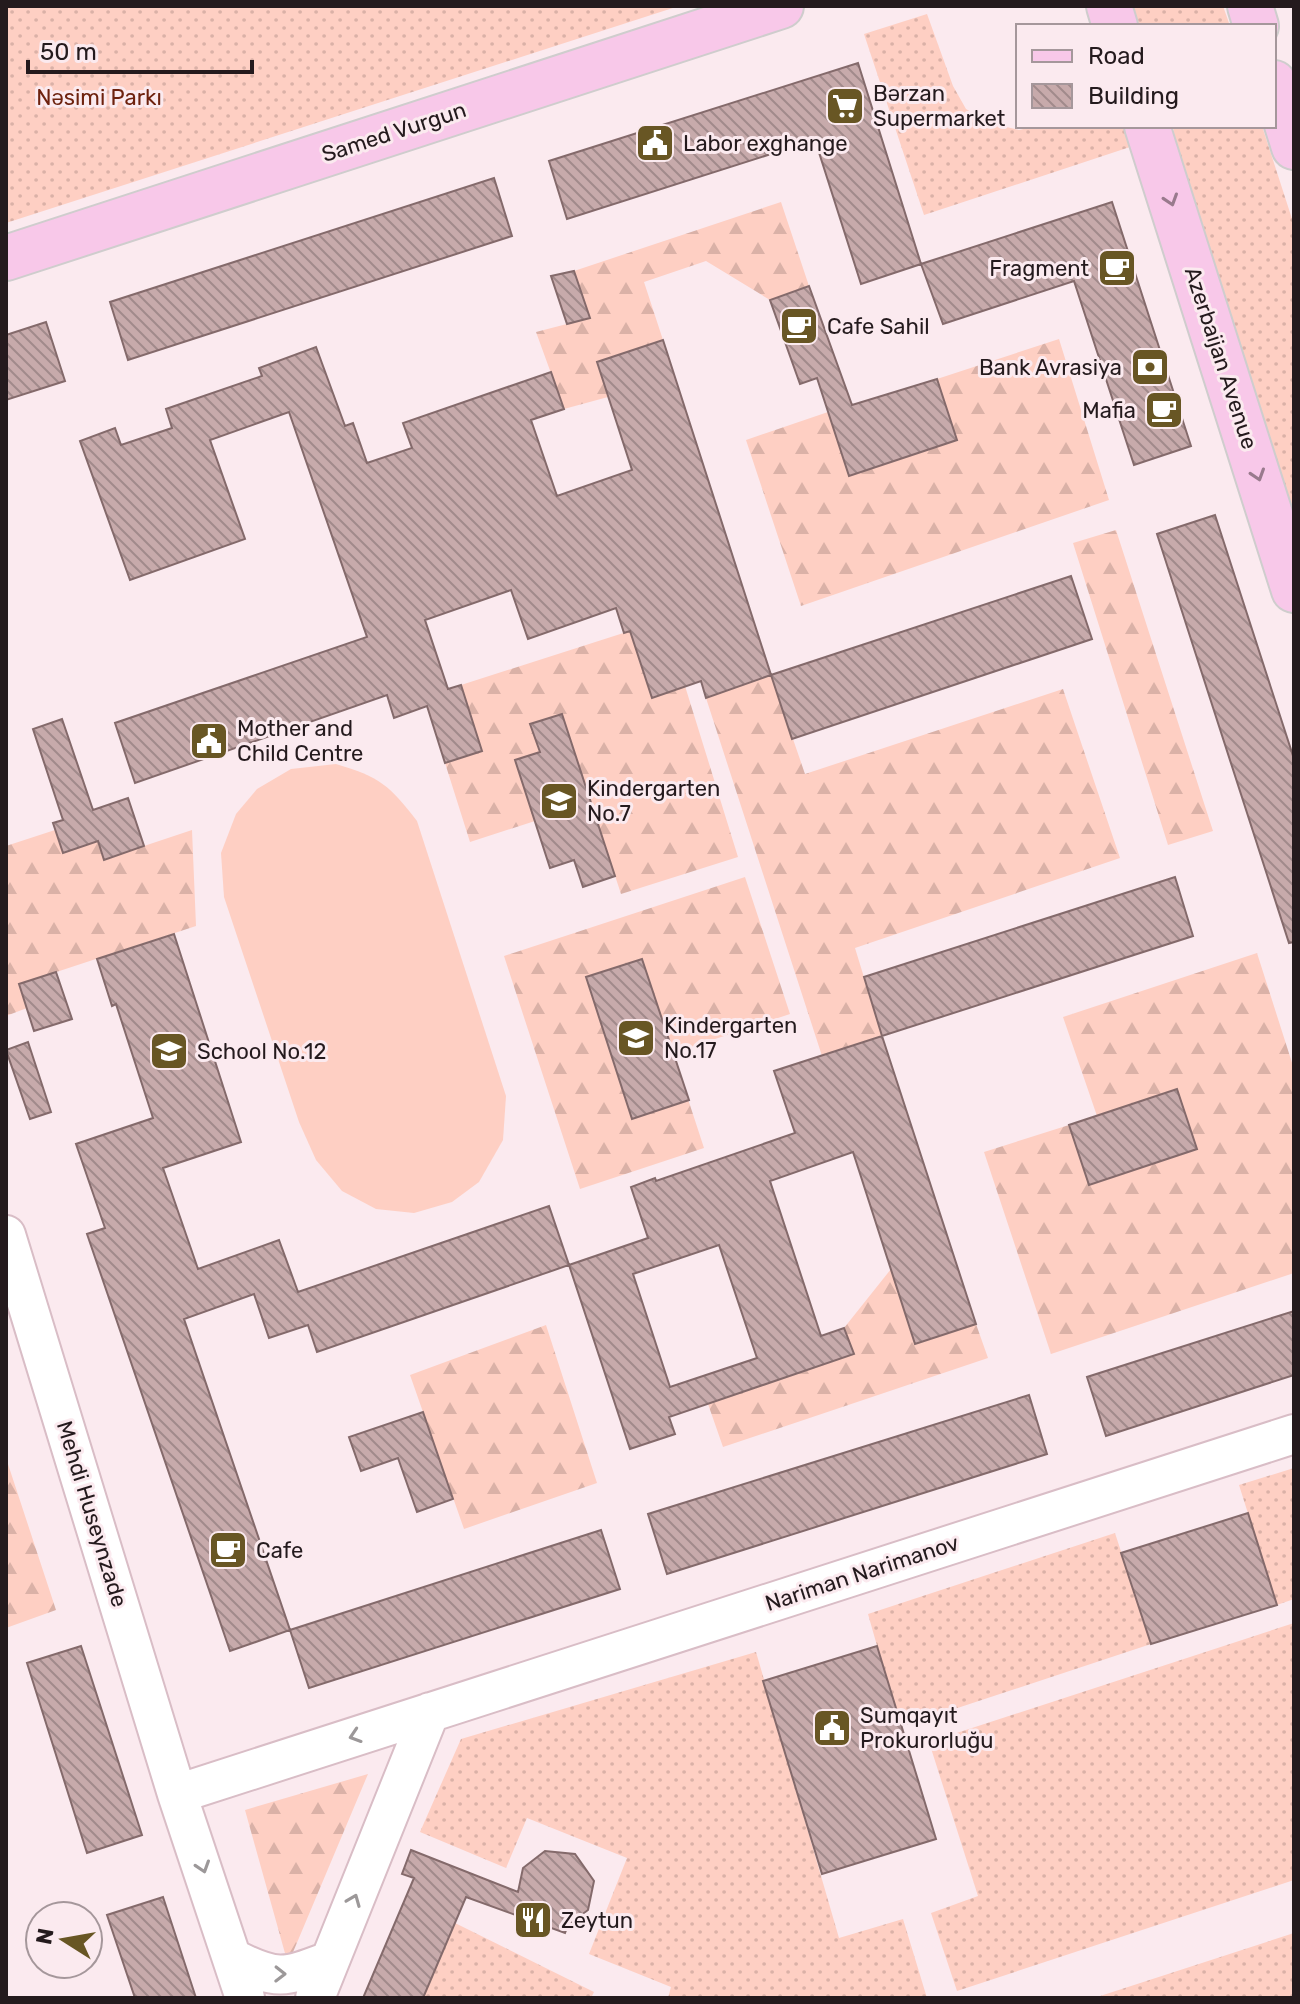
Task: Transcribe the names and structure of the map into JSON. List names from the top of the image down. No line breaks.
{"streets":{"main road":["Samed Vurgun","Azerbaijan Avenue"],"street":["Mehdi Huseynzade","Nariman Narimanov"]},"crossings":[["Mehdi Huseynzade","Nariman Narimanov"]],"one_way":["Azerbaijan Avenue"],"parks":["Nəsimi Parkı"],"places":{"supermarket":["Bərzan Supermarket"],"public building":["Labor exghange","Mother and Child Centre","Sumqayıt Prokurorluğu"],"cafe":["Fragment","Cafe Sahil","Mafia","Cafe"],"bank":["Bank Avrasiya"],"school or university":["Kindergarten No.7","Kindergarten No.17","School No.12"],"restaurant":["Zeytun"]},"legend":["Road","Building"],"scale_bar":"50 m","north":"left"}
